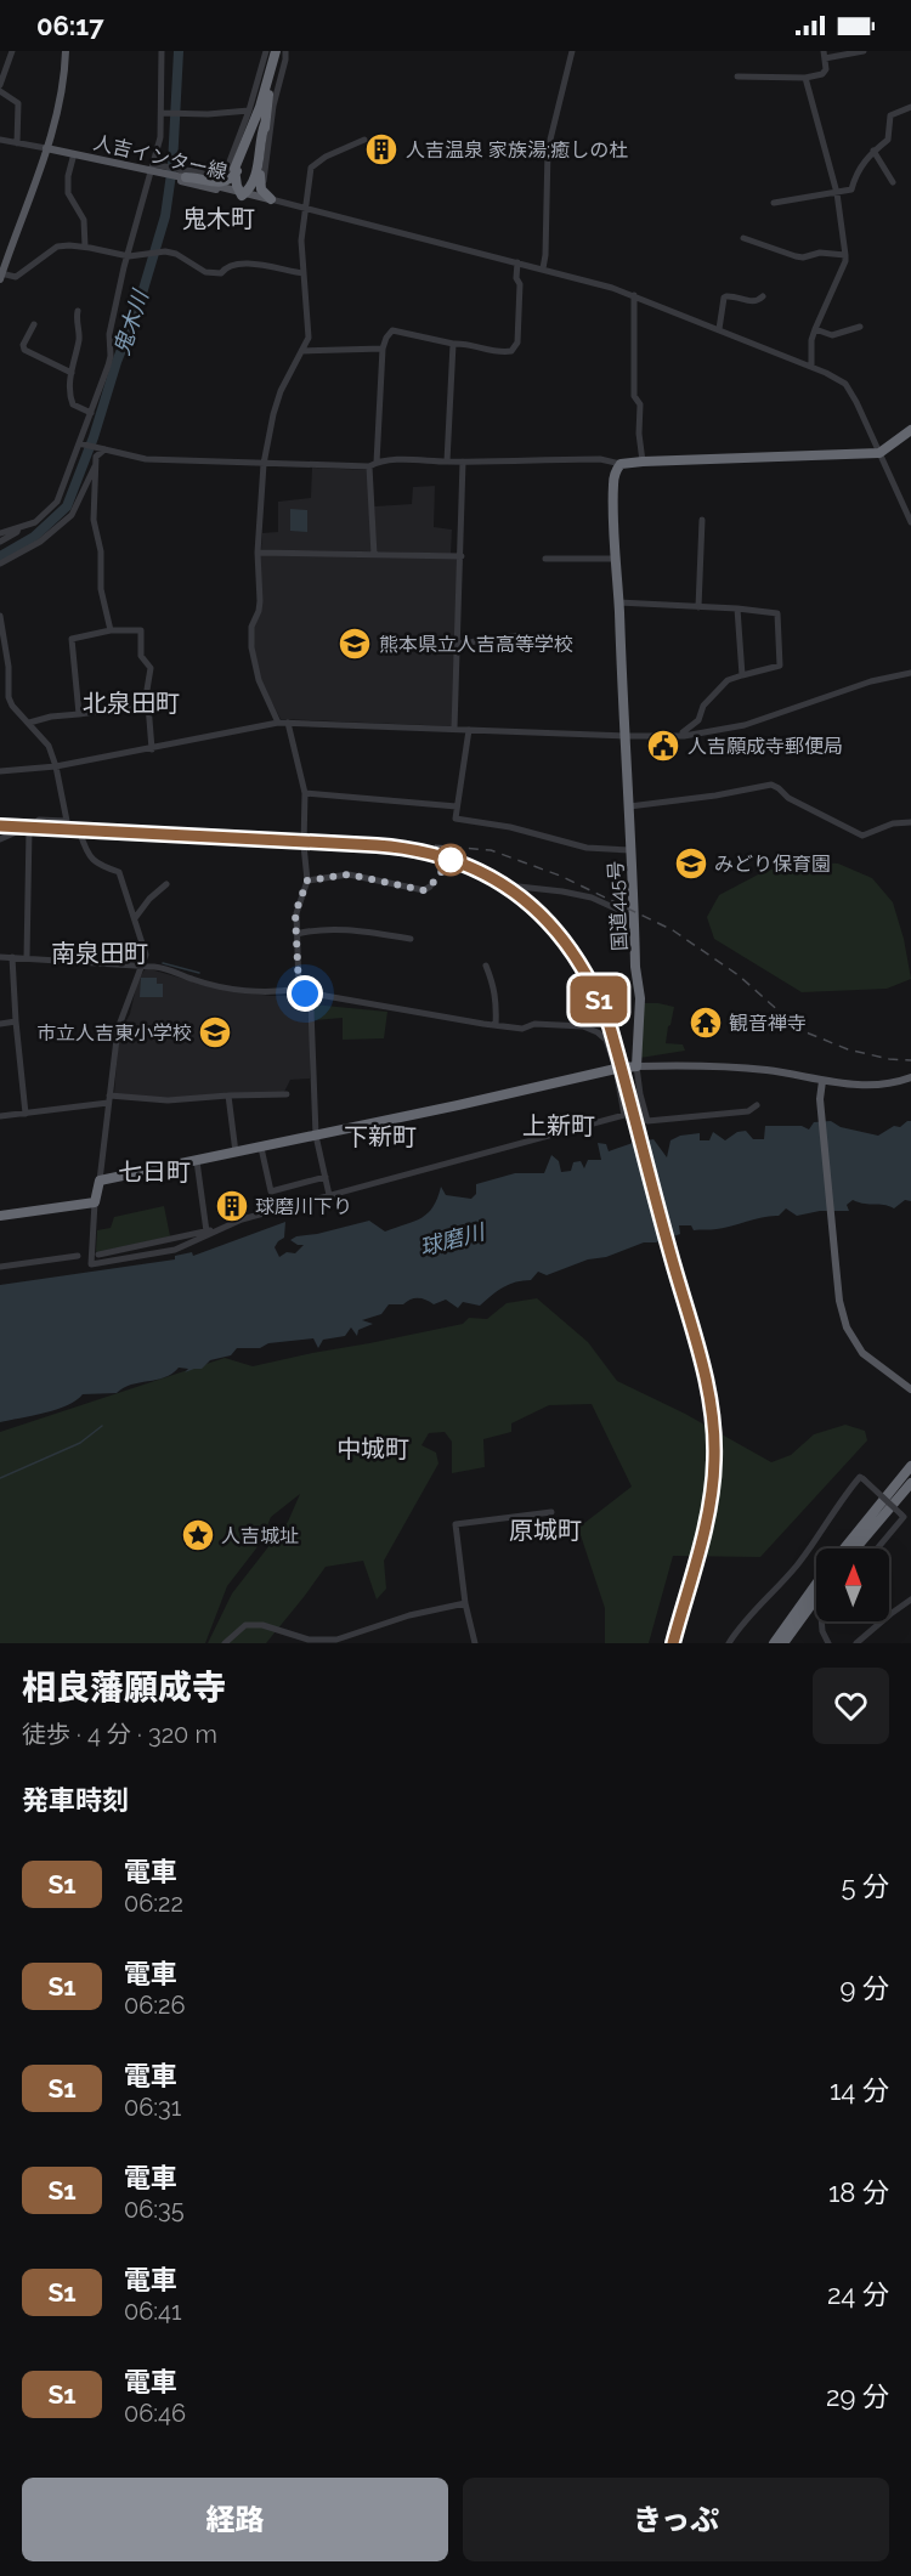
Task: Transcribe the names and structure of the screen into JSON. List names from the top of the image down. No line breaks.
{"streets":{"highway":["国道445号"],"main road":["人吉インター線"]},"districts":["鬼木町","北泉田町","南泉田町","上新町","下新町","七日町","中城町","原城町"],"water":["鬼木川","球磨川"],"places":{"building":["人吉温泉 家族湯;癒しの杜","球磨川下り"],"school or university":["熊本県立人吉高等学校","みどり保育園","市立人吉東小学校"],"public building":["人吉願成寺郵便局"],"temple":["観音禅寺"],"place":["人吉城址"]},"north":"top","page":{"status":"06:17","on_map":"S1","heading":[["相良藩願成寺","徒歩 · 4 分 · 320 m"],"発車時刻"],"list":[{"mark":"S1","name":"電車","note":"06:22","value":"5 分"},{"mark":"S1","name":"電車","note":"06:26","value":"9 分"},{"mark":"S1","name":"電車","note":"06:31","value":"14 分"},{"mark":"S1","name":"電車","note":"06:35","value":"18 分"},{"mark":"S1","name":"電車","note":"06:41","value":"24 分"},{"mark":"S1","name":"電車","note":"06:46","value":"29 分"}],"buttons":["経路","きっぷ"]}}
